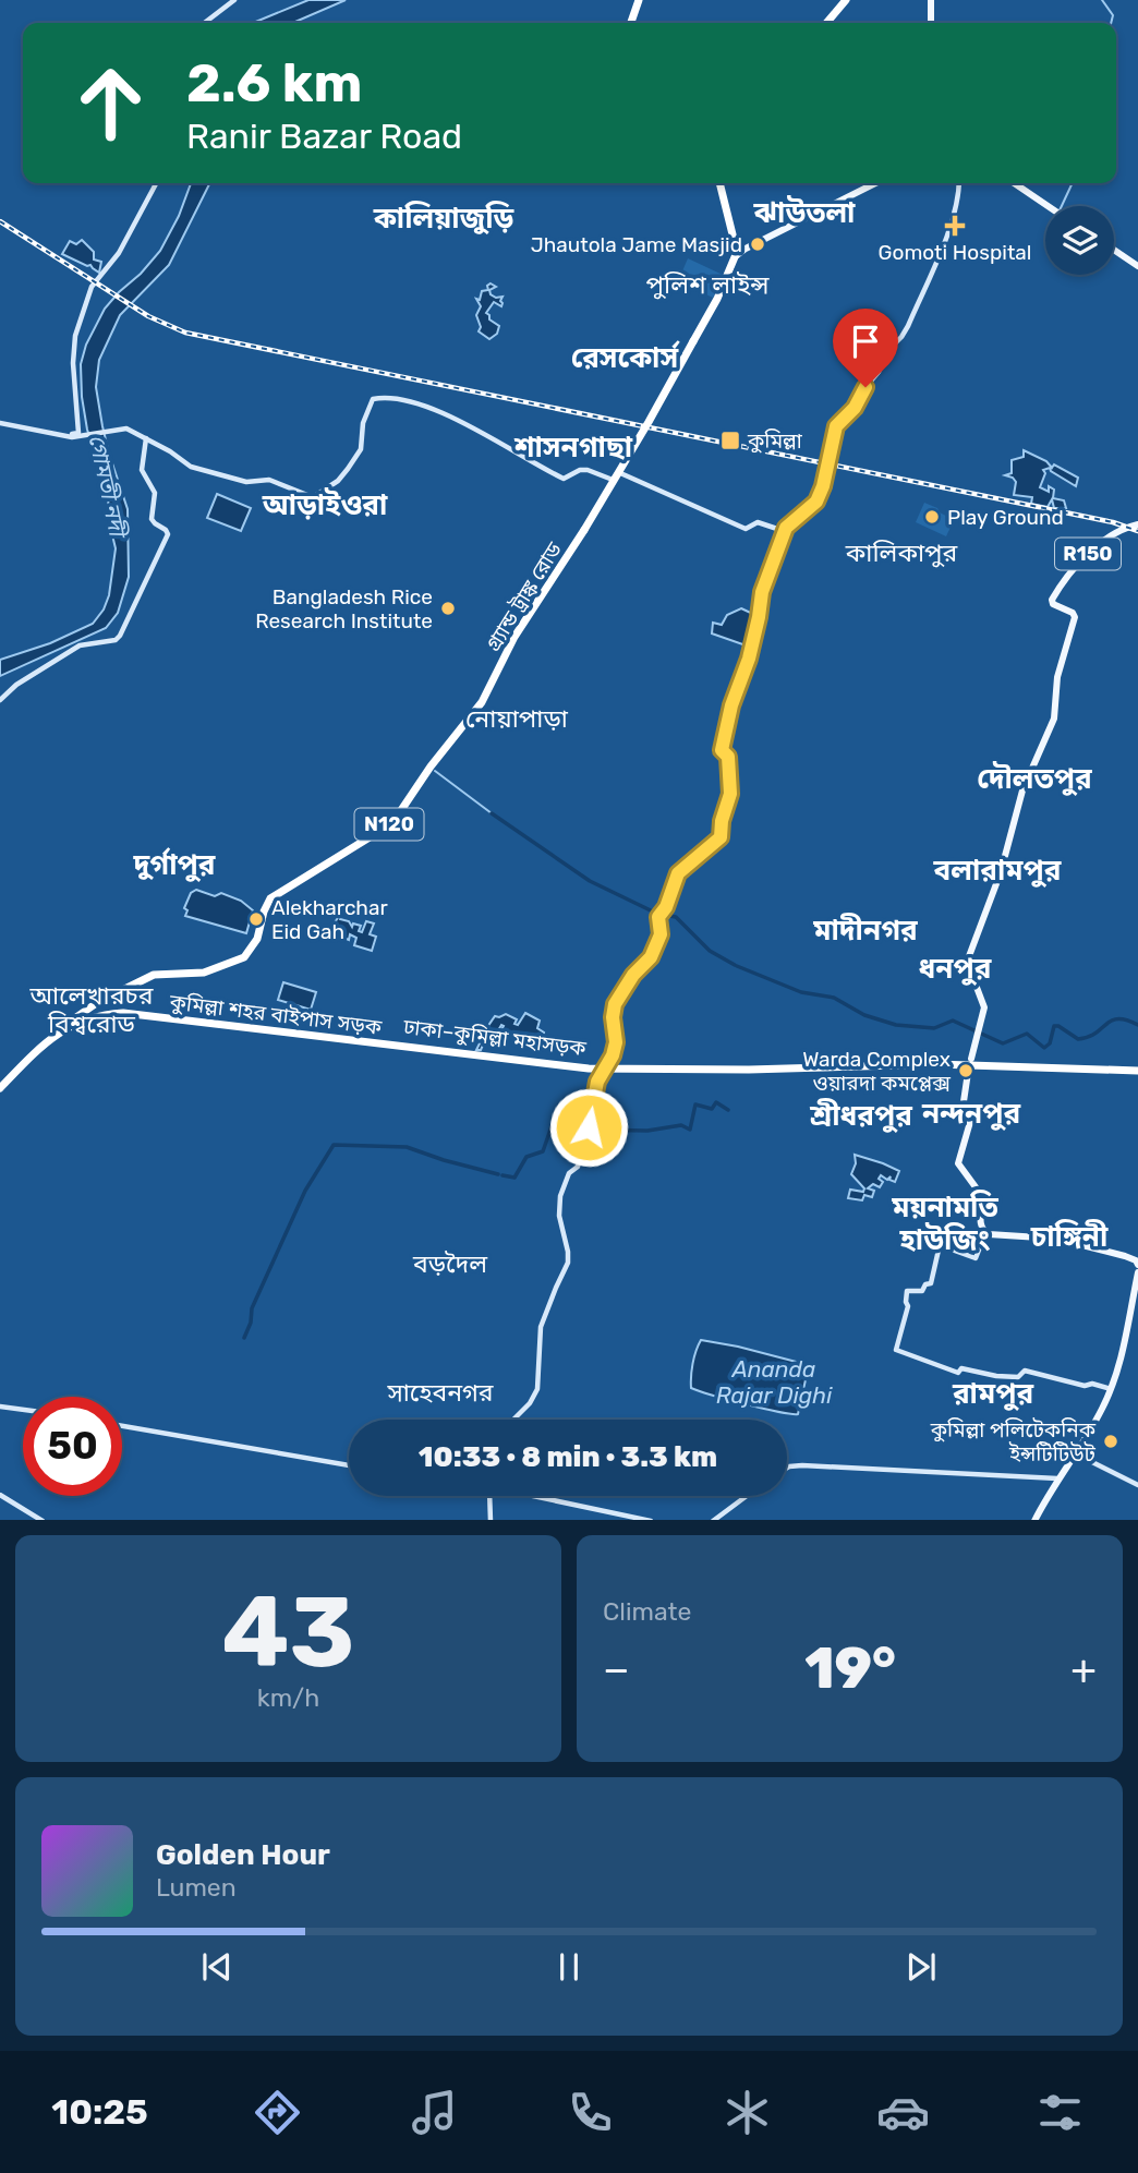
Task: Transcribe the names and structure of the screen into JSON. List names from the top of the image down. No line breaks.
{"streets":{"highway":["গ্র্যান্ড ট্রাঙ্ক রোড","N120","কুমিল্লা শহর বাইপাস সড়ক"],"main road":["R150"]},"crossings":[["গ্র্যান্ড ট্রাঙ্ক রোড","কুমিল্লা শহর বাইপাস সড়ক"]],"districts":["ঝাউতলা","কালিয়াজুড়ি","পুলিশ লাইন্স","রেসকোর্স","শাসনগাছা","আড়াইওরা","কালিকাপুর","নোয়াপাড়া","দৌলতপুর","দুর্গাপুর","বলারামপুর","মাদীনগর","ধনপুর","আলেখারচর বিশ্বরোড","নন্দনপুর","শ্রীধরপুর","ময়নামতি হাউজিং","চাঙ্গিনী","বড়দৈল","সাহেবনগর","রামপুর"],"water":["গোমতী নদী","Ananda Rajar Dighi"],"places":{"health":["Gomoti Hospital"],"other":["Jhautola Jame Masjid","Play Ground","Bangladesh Rice Research Institute","Alekharchar Eid Gah","Warda Complex ওয়ারদা কমপ্লেক্স","কুমিল্লা পলিটেকনিক ইন্সটিটিউট"],"transit":["কুমিল্লা"]},"page":{"turn":["2.6 km","Ranir Bazar Road"],"limit":"50","trip":"10:33 · 8 min · 3.3 km","tile":[["43","km/h"],"Climate"],"heat":["−","19°","+"],"song":["Golden Hour","Lumen"],"tabs":"10:25"}}
